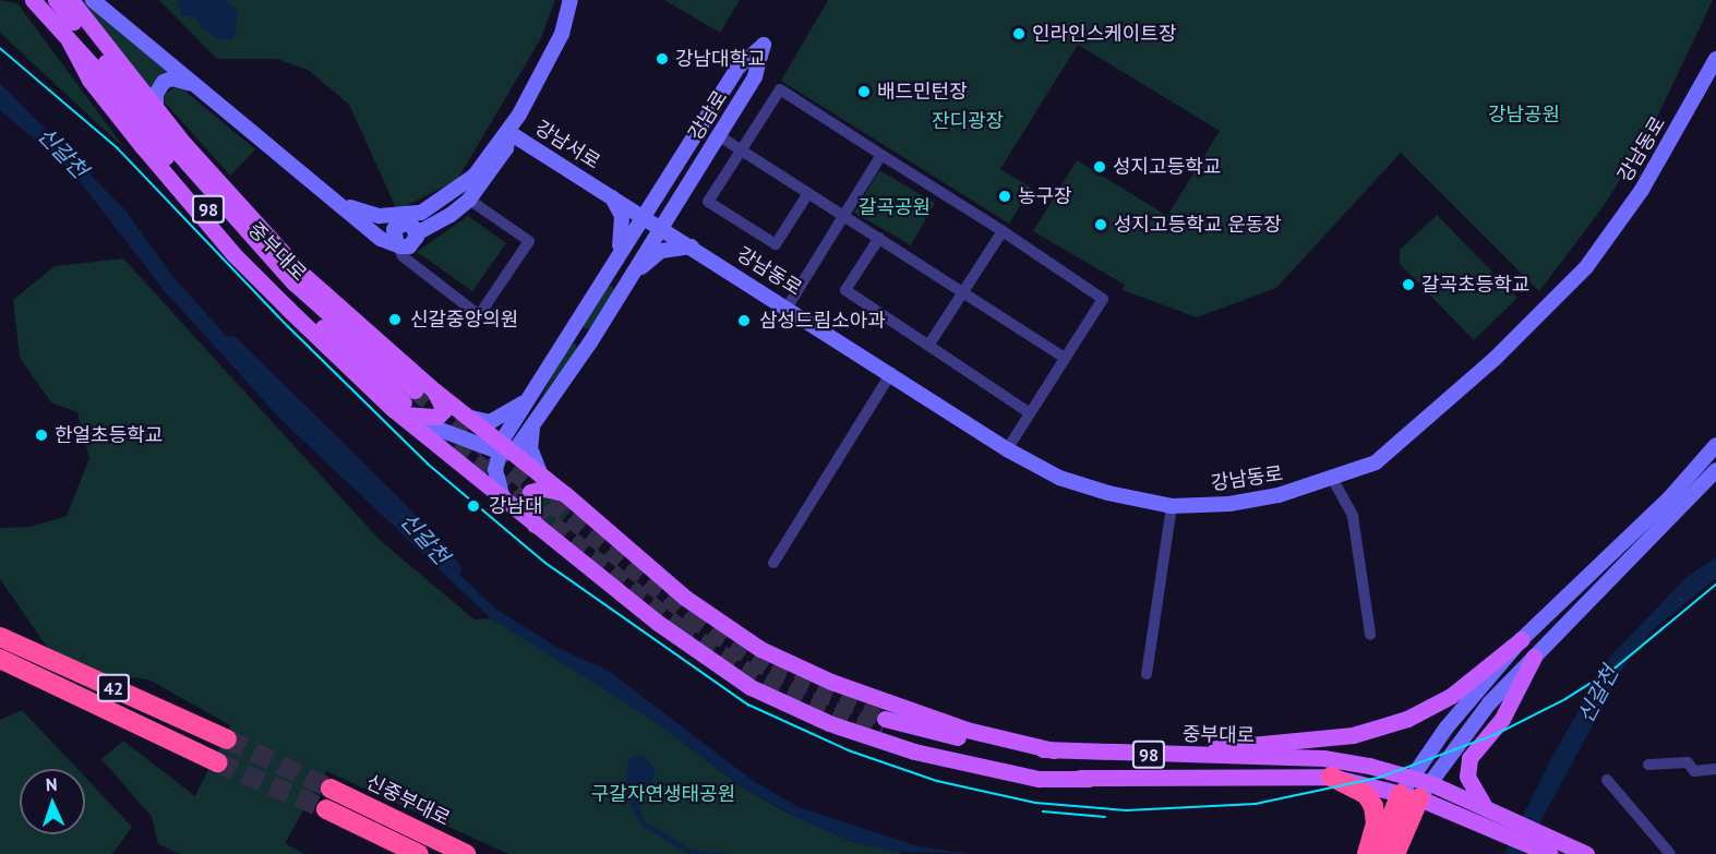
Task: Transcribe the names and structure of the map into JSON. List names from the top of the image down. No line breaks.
{"streets":{"highway":["42","신중부대로"],"main road":["98","중부대로"],"street":["강남로","강남서로","강남동로"]},"crossings":[["강남로","강남서로"],["강남로","강남동로"],["강남서로","강남동로"],["98","중부대로"]],"water":["신갈천"],"parks":["강남공원","잔디광장","갈곡공원","구갈자연생태공원"],"places":["인라인스케이트장","강남대학교","배드민턴장","성지고등학교","농구장","성지고등학교 운동장","갈곡초등학교","신갈중앙의원","삼성드림소아과","한얼초등학교","강남대"],"north":"top"}
